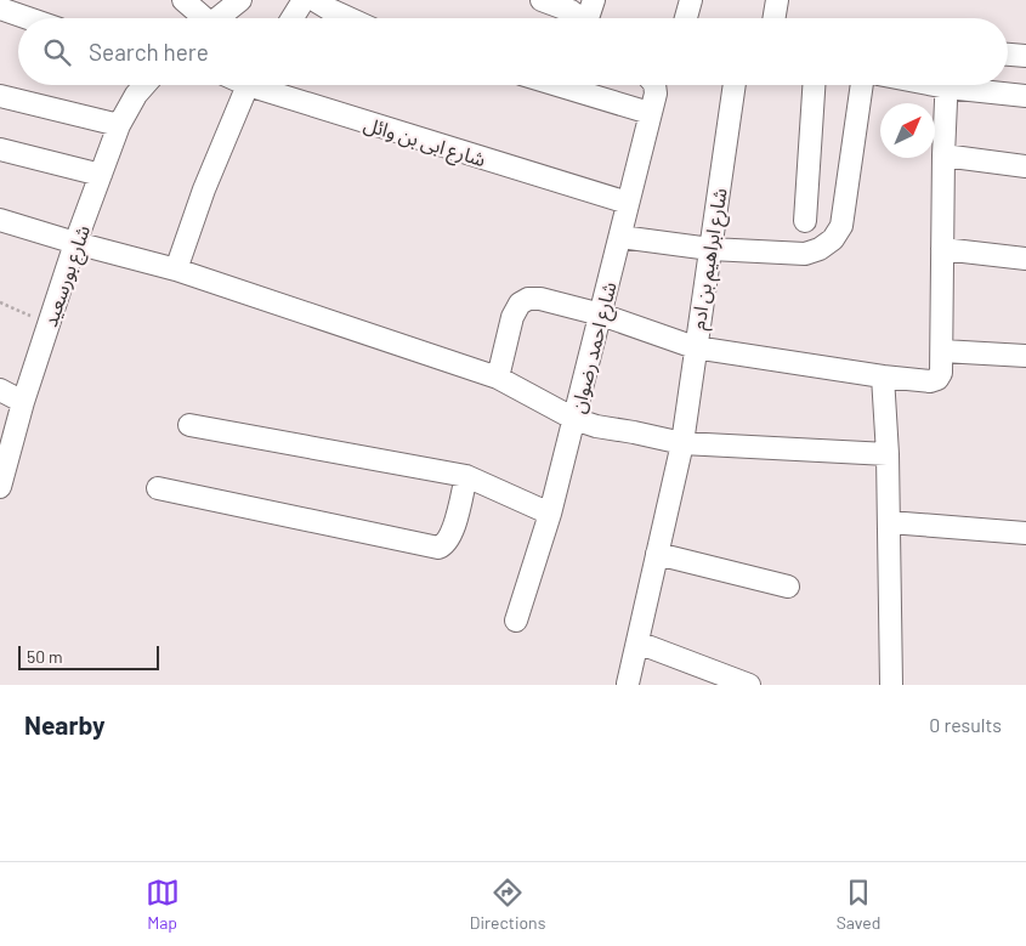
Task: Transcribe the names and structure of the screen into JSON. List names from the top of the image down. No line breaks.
{"streets":{"street":["شارع ابى بن وائل","شارع ابراهيم بن ادم","شارع بورسعيد","شارع احمد رضوان"]},"crossings":[["شارع ابى بن وائل","شارع احمد رضوان"]],"scale_bar":"50 m","north":"top right","page":{"search":"Search here","scale":"50 m","heading":["Nearby","0 results"],"nav":["Map","Directions","Saved"]}}
